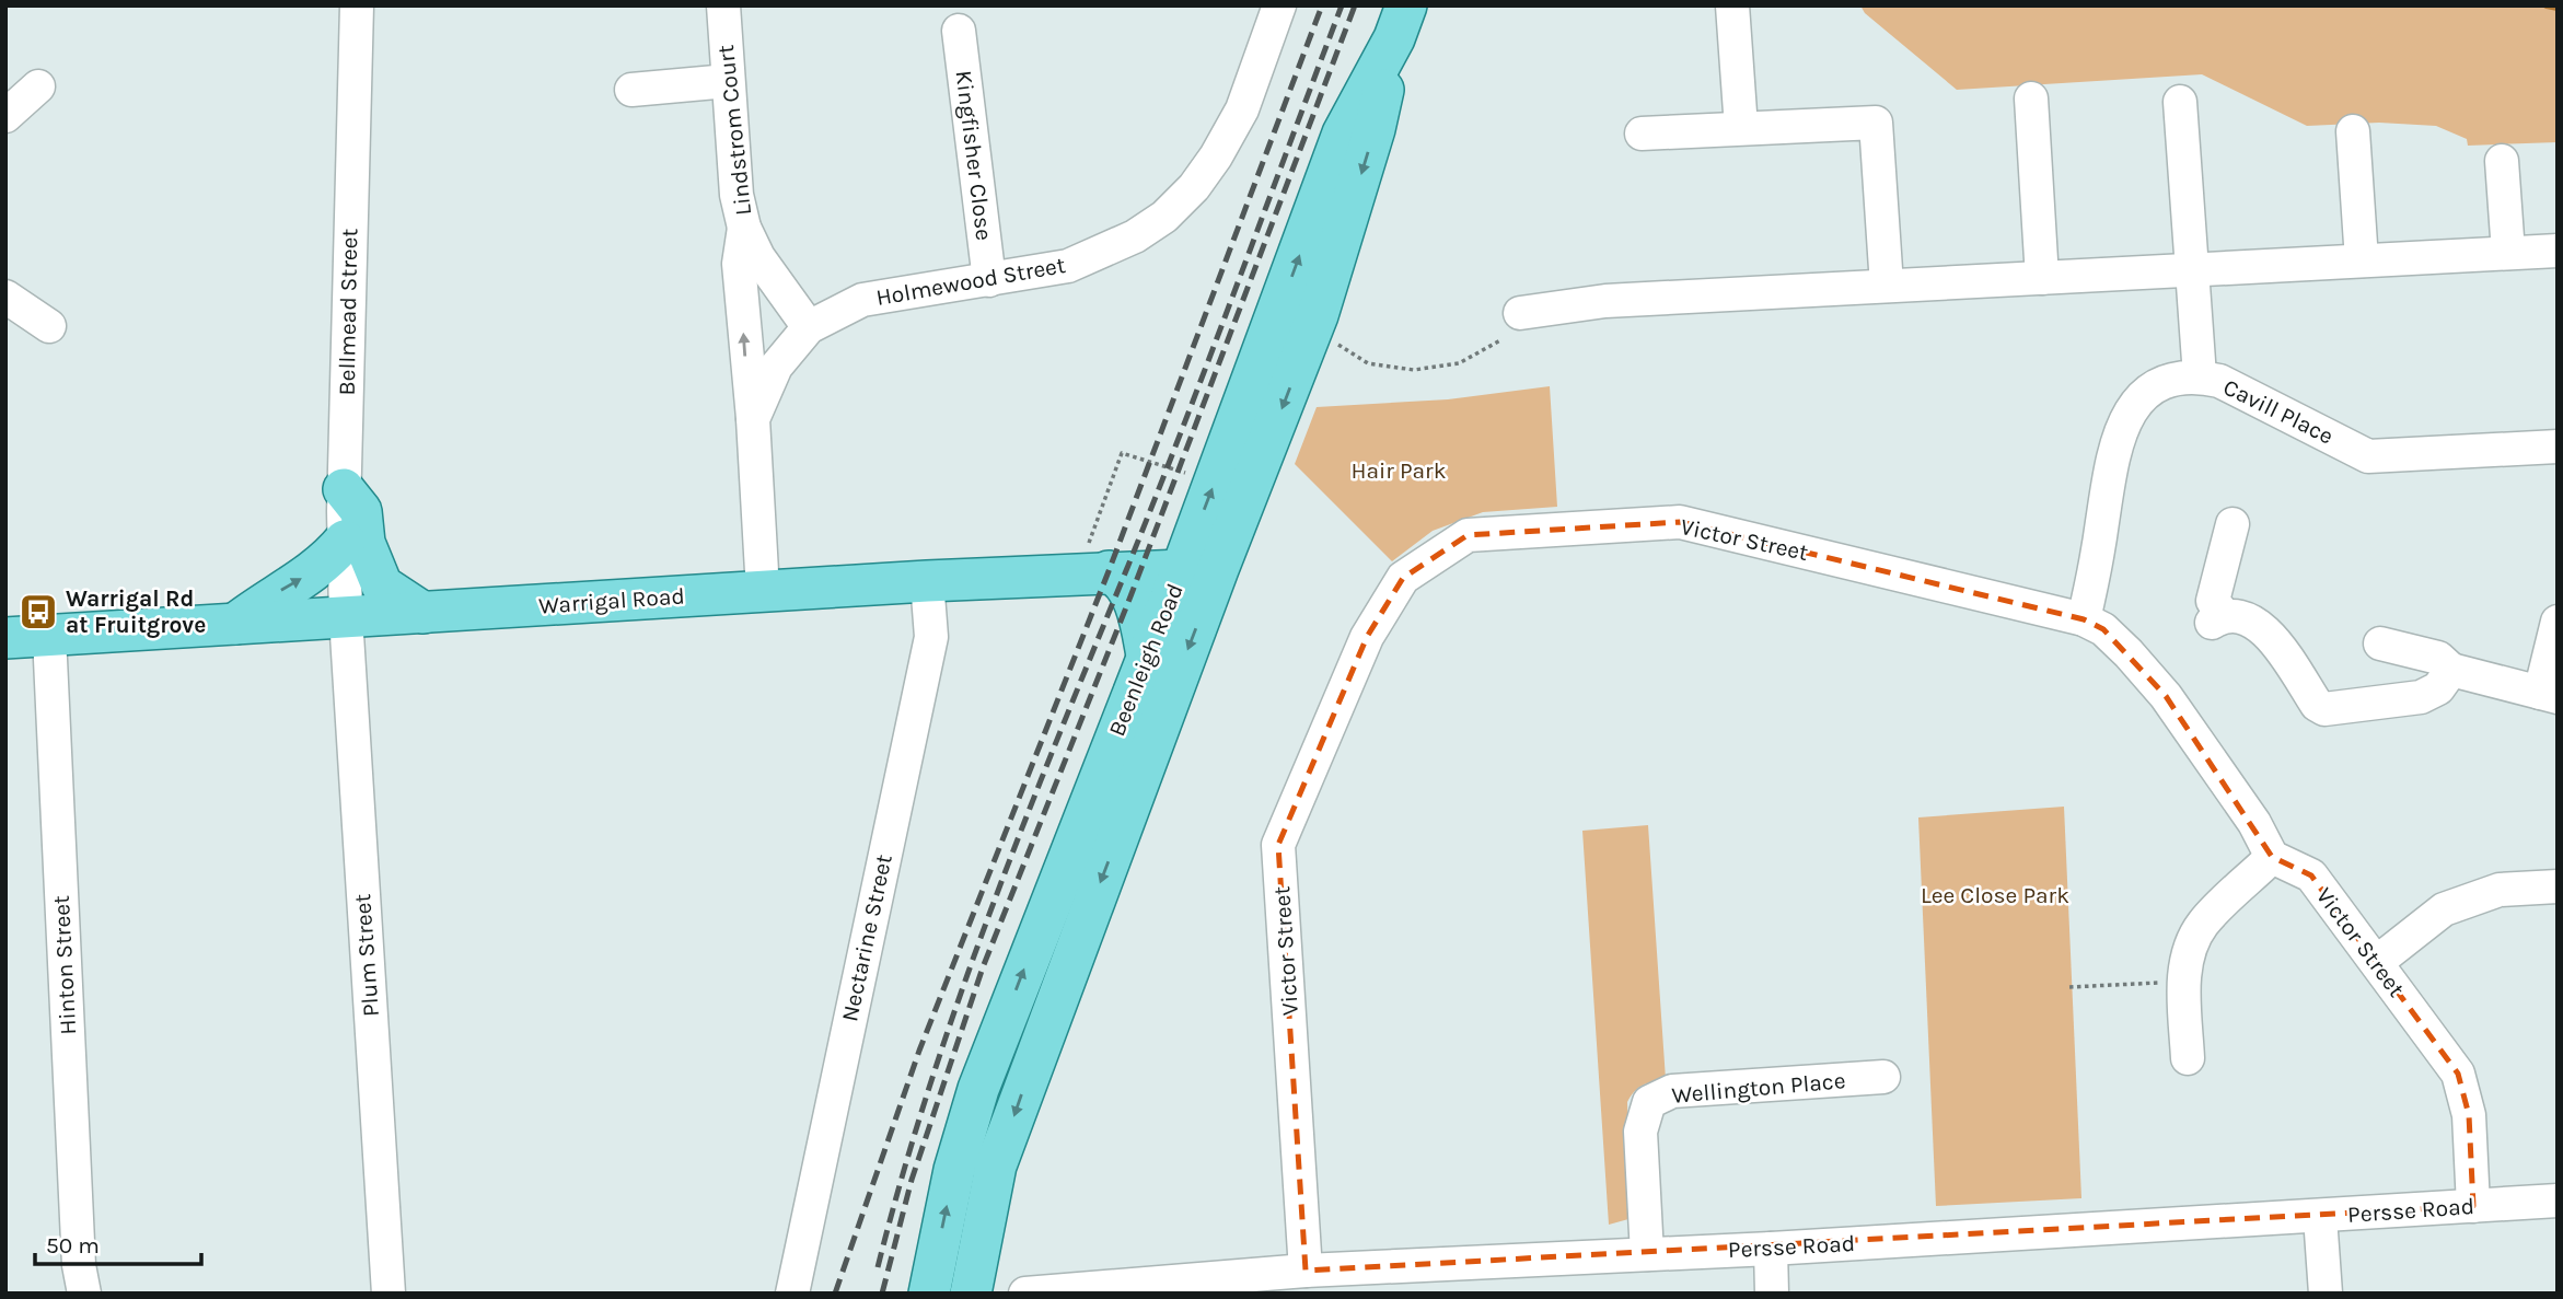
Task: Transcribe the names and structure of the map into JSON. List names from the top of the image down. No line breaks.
{"streets":{"main road":["Warrigal Road","Beenleigh Road"],"street":["Lindstrom Court","Kingfisher Close","Holmewood Street","Bellmead Street","Cavill Place","Victor Street","Nectarine Street","Plum Street","Hinton Street","Wellington Place","Persse Road"]},"crossings":[["Lindstrom Court","Holmewood Street"],["Kingfisher Close","Holmewood Street"],["Holmewood Street","Warrigal Road"],["Bellmead Street","Warrigal Road"],["Bellmead Street","Plum Street"],["Cavill Place","Victor Street"],["Victor Street","Persse Road"],["Warrigal Road","Beenleigh Road"],["Warrigal Road","Nectarine Street"],["Warrigal Road","Plum Street"],["Warrigal Road","Hinton Street"],["Wellington Place","Persse Road"]],"parks":["Hair Park","Lee Close Park"],"places":{"bus stop":["Warrigal Rd at Fruitgrove"]},"scale_bar":"50 m"}
